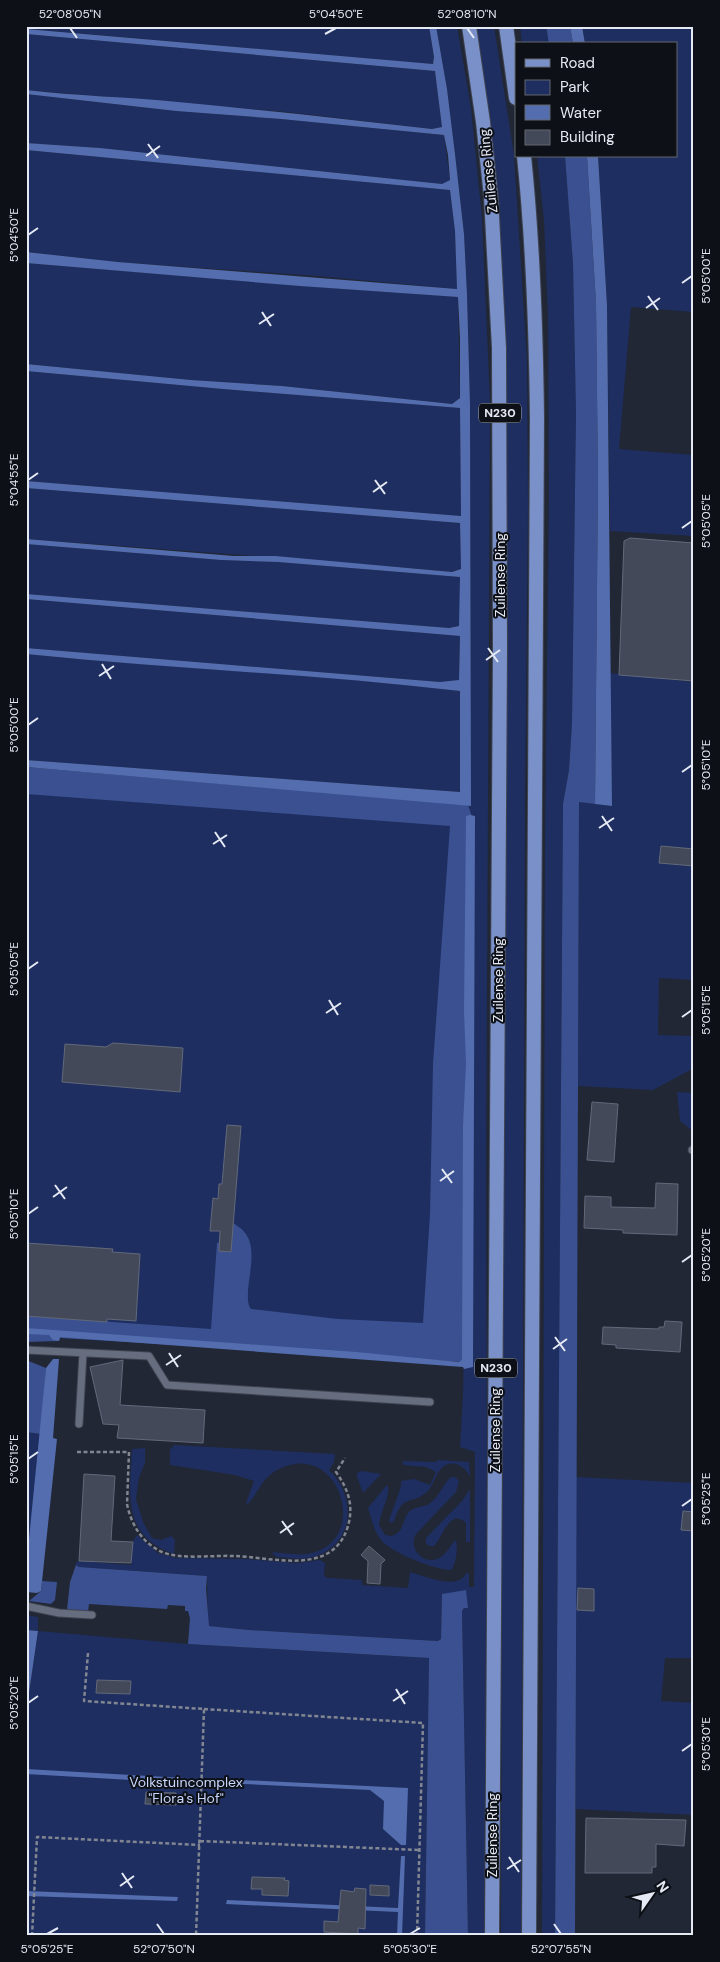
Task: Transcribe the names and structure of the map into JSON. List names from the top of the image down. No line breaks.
{"streets":{"main road":["Zuilense Ring","N230"]},"parks":["Volkstuincomplex \"Flora's Hof\""],"legend":["Road","Park","Water","Building"],"north":"top right","coordinates":["52°08'05\"N","5°04'50\"E","52°08'10\"N","5°05'00\"E","5°04'55\"E","5°05'05\"E","5°05'10\"E","5°05'15\"E","5°05'20\"E","5°05'25\"E","5°05'30\"E","52°07'50\"N","52°07'55\"N"]}
